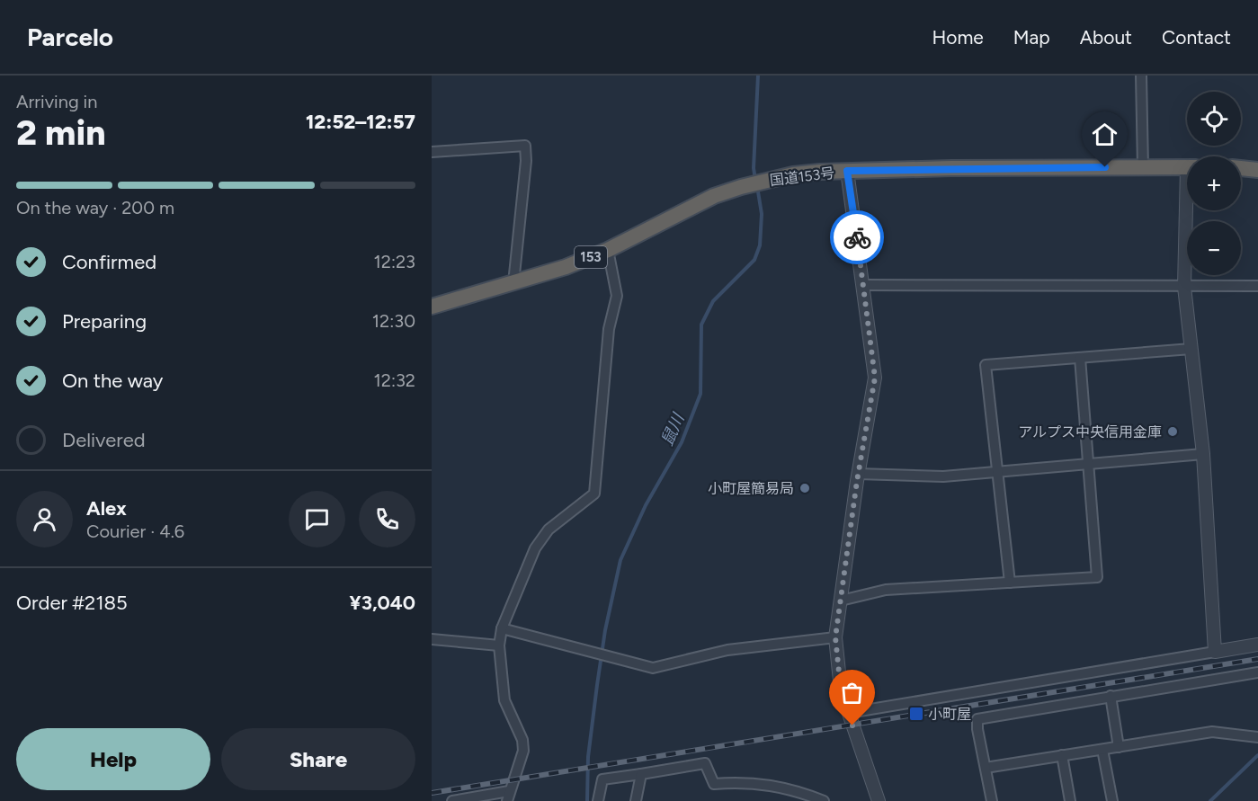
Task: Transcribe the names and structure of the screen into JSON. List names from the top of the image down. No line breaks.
{"streets":{"highway":["国道153号","153"]},"water":["鼠川"],"places":{"other":["アルプス中央信用金庫","小町屋簡易局"],"transit":["小町屋"]},"page":{"header":"Parcelo","nav":["Home","Map","About","Contact"],"heading":["2 min","Arriving in","12:52–12:57"],"panel":["Alex","Courier · 4.6","Order #2185","¥3,040"],"map_buttons":["+","−"],"bar":"On the way · 200 m","list":[["Confirmed","12:23"],["Preparing","12:30"],["On the way","12:32"],"Delivered"],"buttons":["Help","Share"]}}
